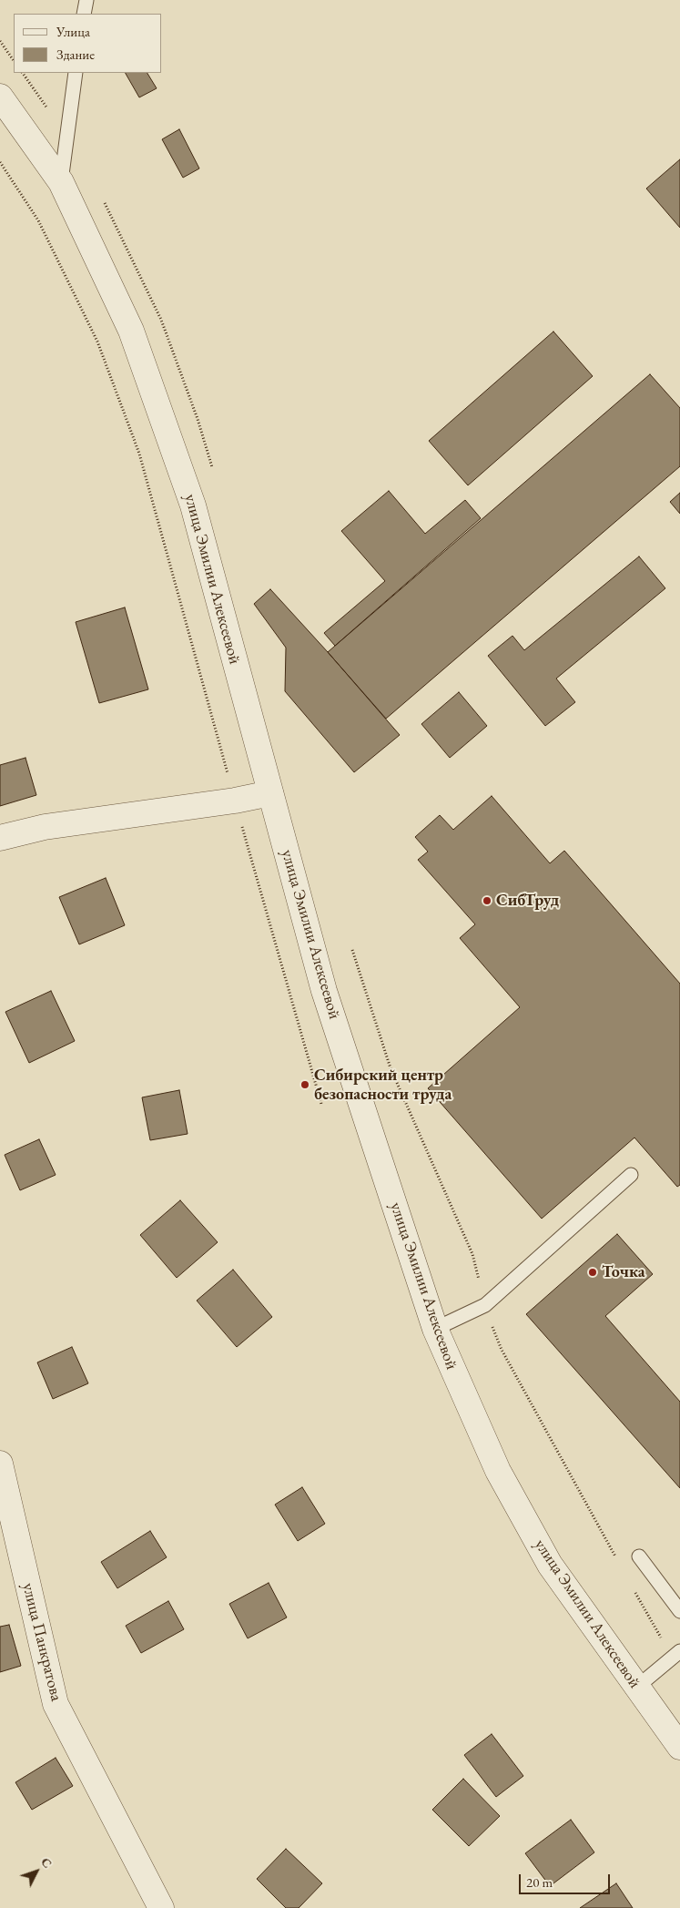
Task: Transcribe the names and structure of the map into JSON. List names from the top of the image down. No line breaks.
{"streets":{"street":["улица Эмилии Алексеевой","улица Панкратова"]},"places":["СибТруд","Сибирский центр безопасности труда","Точка"],"legend":["Улица","Здание"],"scale_bar":"20 m","north":"top right"}
